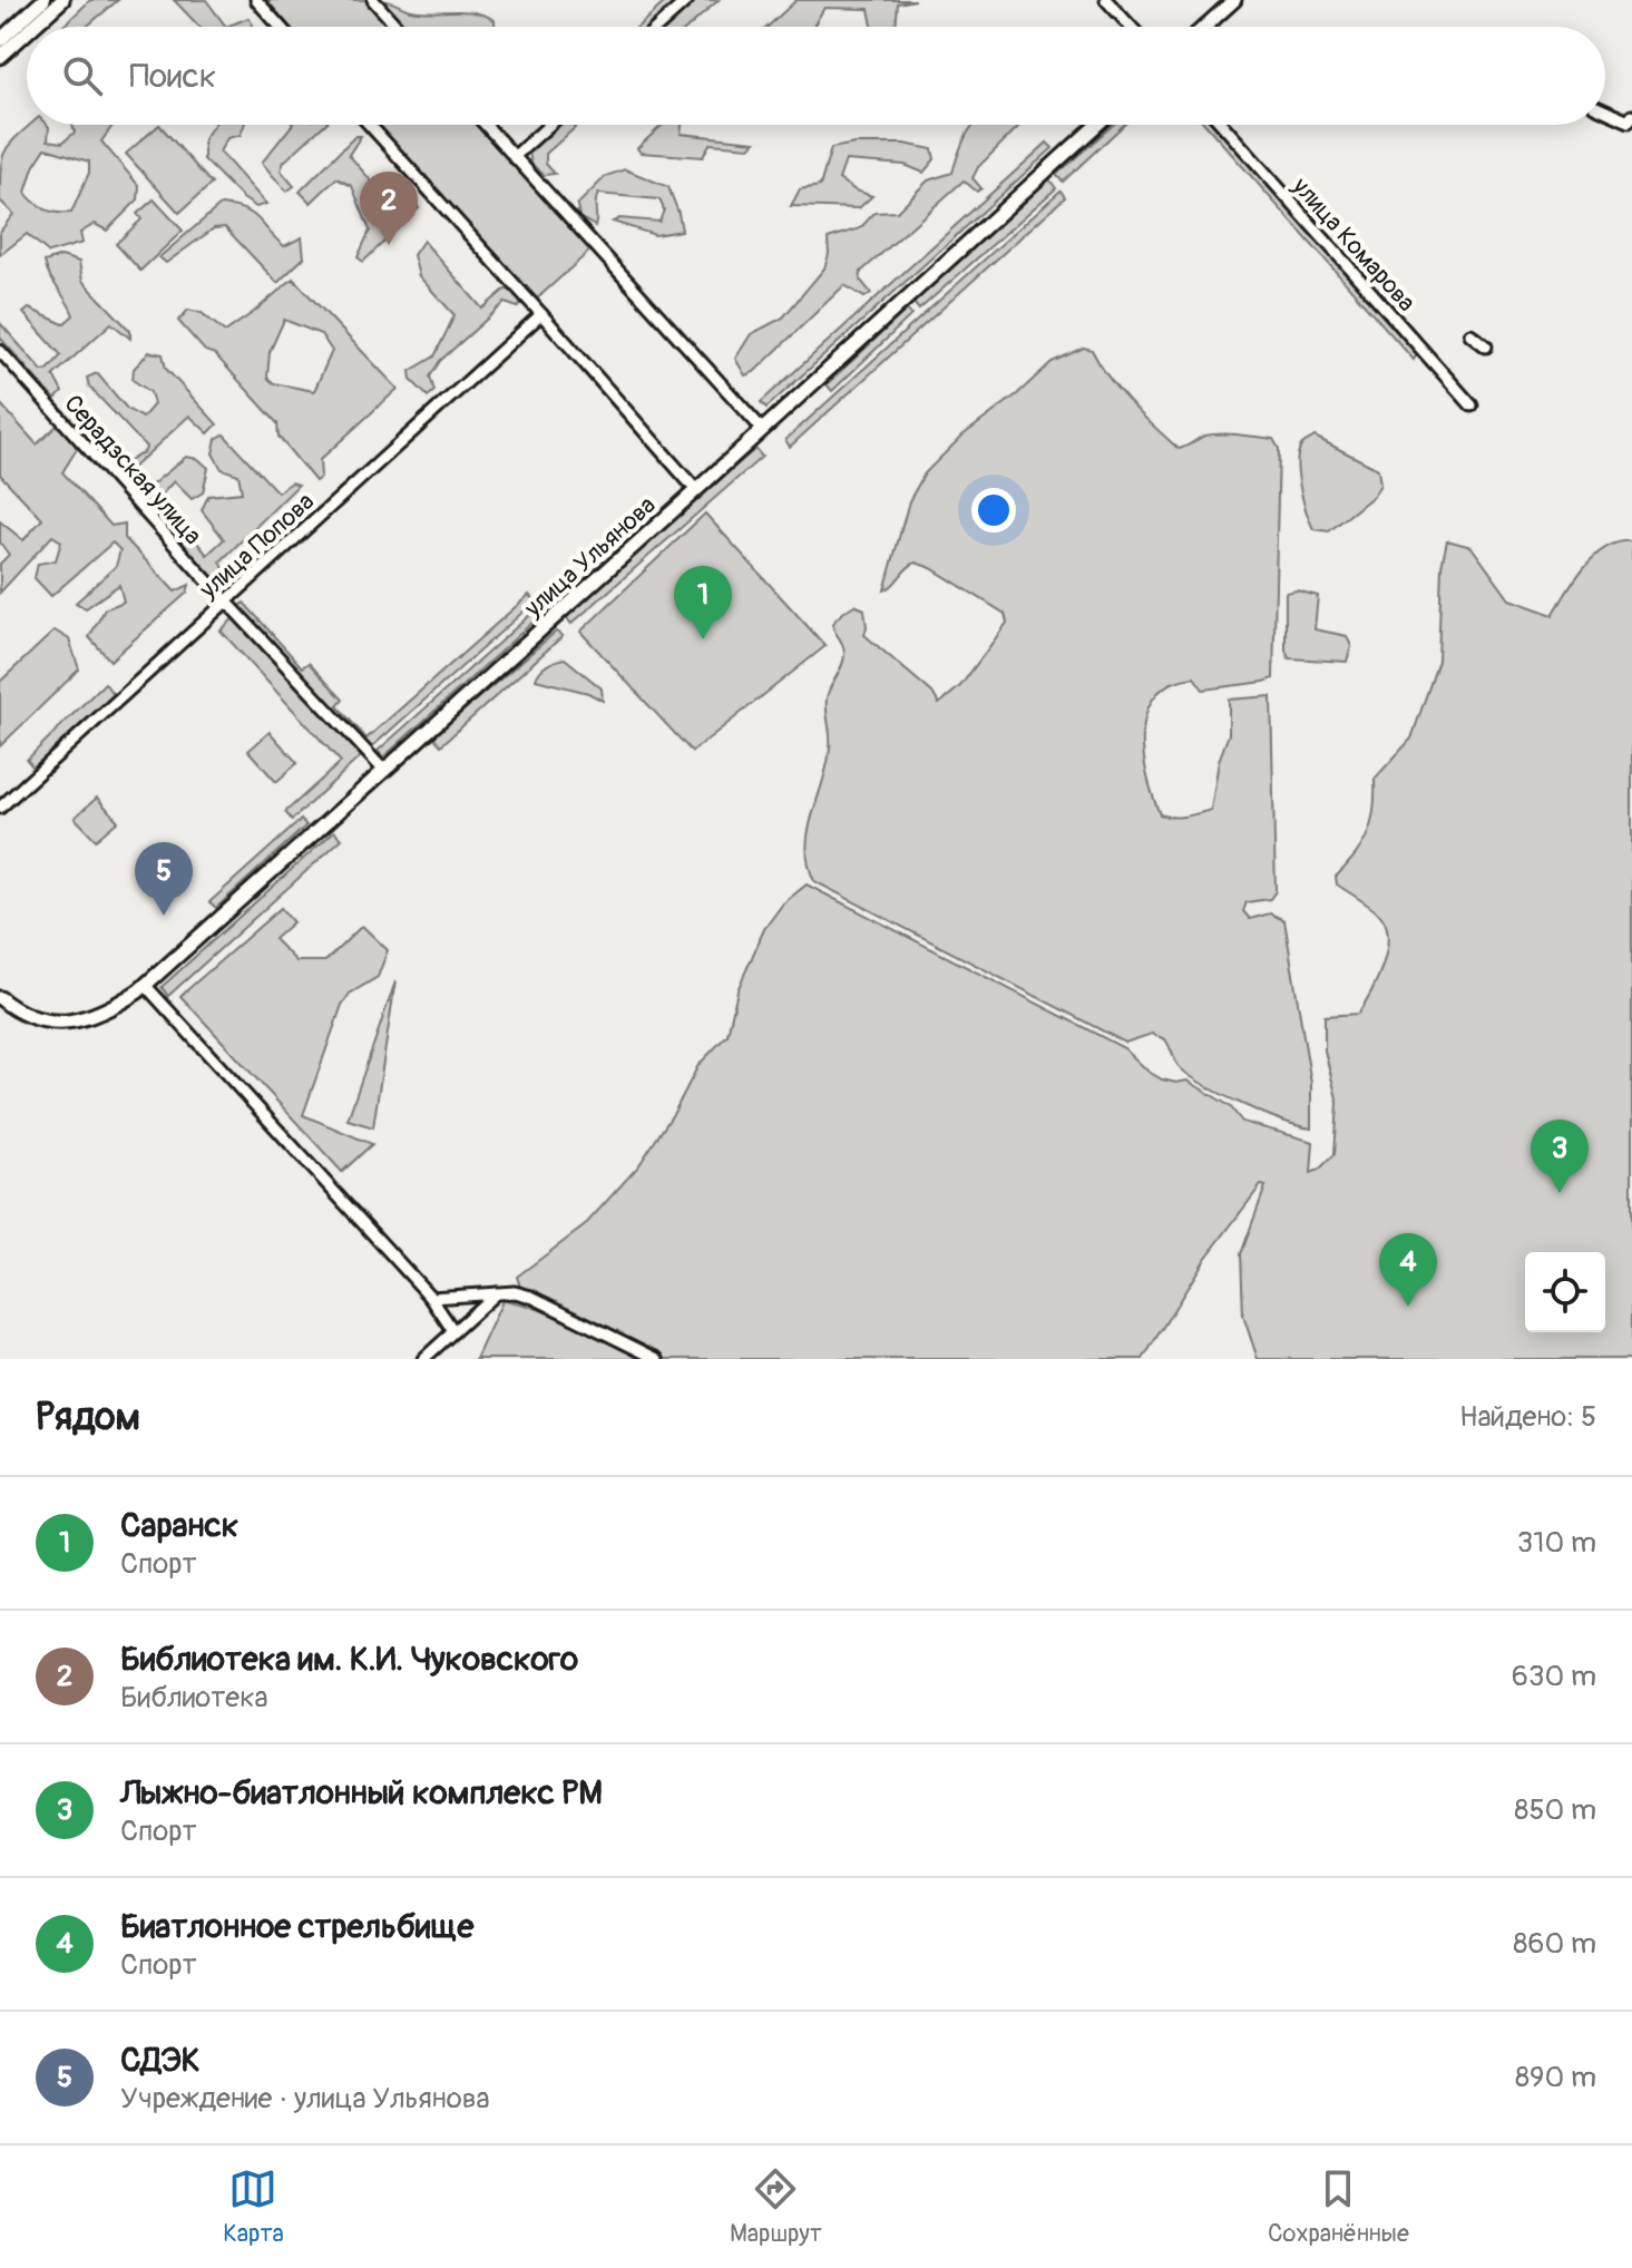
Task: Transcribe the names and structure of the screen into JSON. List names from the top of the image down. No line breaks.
{"streets":{"main road":["улица Ульянова"],"street":["улица Комарова","Серадзская улица","улица Попова"]},"crossings":[["Серадзская улица","улица Попова"],["Серадзская улица","улица Ульянова"]],"page":{"search":"Поиск","pins":["2","1","5","3","4"],"heading":["Рядом","Найдено: 5"],"list":[{"mark":"1","name":"Саранск","note":"Спорт","value":"310 m"},{"mark":"2","name":"Библиотека им. К.И. Чуковского","note":"Библиотека","value":"630 m"},{"mark":"3","name":"Лыжно-биатлонный комплекс РМ","note":"Спорт","value":"850 m"},{"mark":"4","name":"Биатлонное стрельбище","note":"Спорт","value":"860 m"},{"mark":"5","name":"СДЭК","note":"Учреждение · улица Ульянова","value":"890 m"}],"nav":["Карта","Маршрут","Сохранённые"]}}
